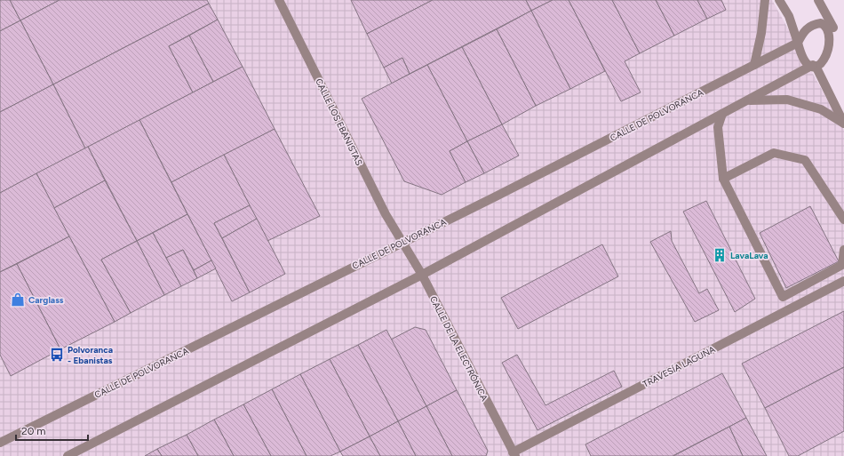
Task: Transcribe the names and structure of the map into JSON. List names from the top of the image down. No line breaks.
{"streets":{"street":["CALLE DE POLVORANCA","CALLE LOS EBANISTAS","CALLE DE LA ELECTRÓNICA","TRAVESÍA LAGUNA"]},"crossings":[["CALLE DE POLVORANCA","CALLE LOS EBANISTAS"],["CALLE DE POLVORANCA","CALLE DE LA ELECTRÓNICA"],["CALLE LOS EBANISTAS","CALLE DE LA ELECTRÓNICA"],["CALLE DE LA ELECTRÓNICA","TRAVESÍA LAGUNA"]],"places":{"building":["LavaLava"],"shop":["Carglass"],"bus stop":["Polvoranca - Ebanistas"]},"scale_bar":"20 m"}
